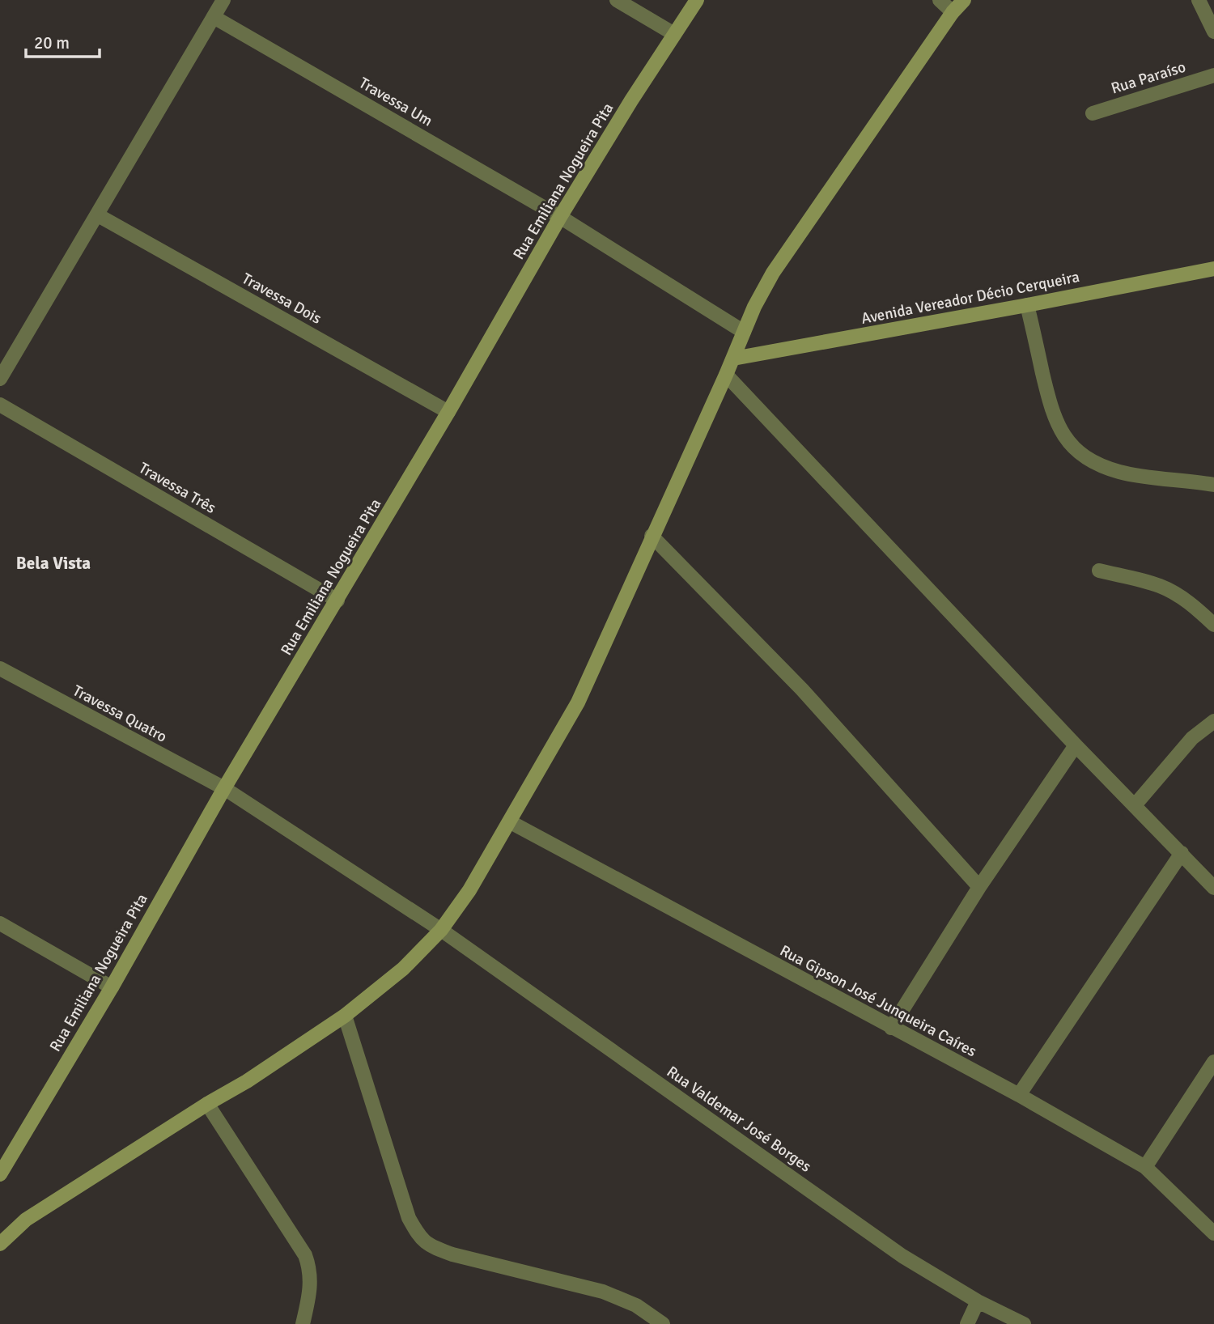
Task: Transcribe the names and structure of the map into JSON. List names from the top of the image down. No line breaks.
{"streets":{"street":["Rua Paraíso","Travessa Um","Rua Emiliana Nogueira Pita","Avenida Vereador Décio Cerqueira","Travessa Dois","Travessa Três","Travessa Quatro","Rua Gipson José Junqueira Caíres","Rua Valdemar José Borges"]},"crossings":[["Travessa Um","Rua Emiliana Nogueira Pita"],["Rua Emiliana Nogueira Pita","Travessa Dois"],["Rua Emiliana Nogueira Pita","Travessa Três"],["Rua Emiliana Nogueira Pita","Travessa Quatro"],["Travessa Quatro","Rua Valdemar José Borges"]],"districts":["Bela Vista"],"scale_bar":"20 m"}
